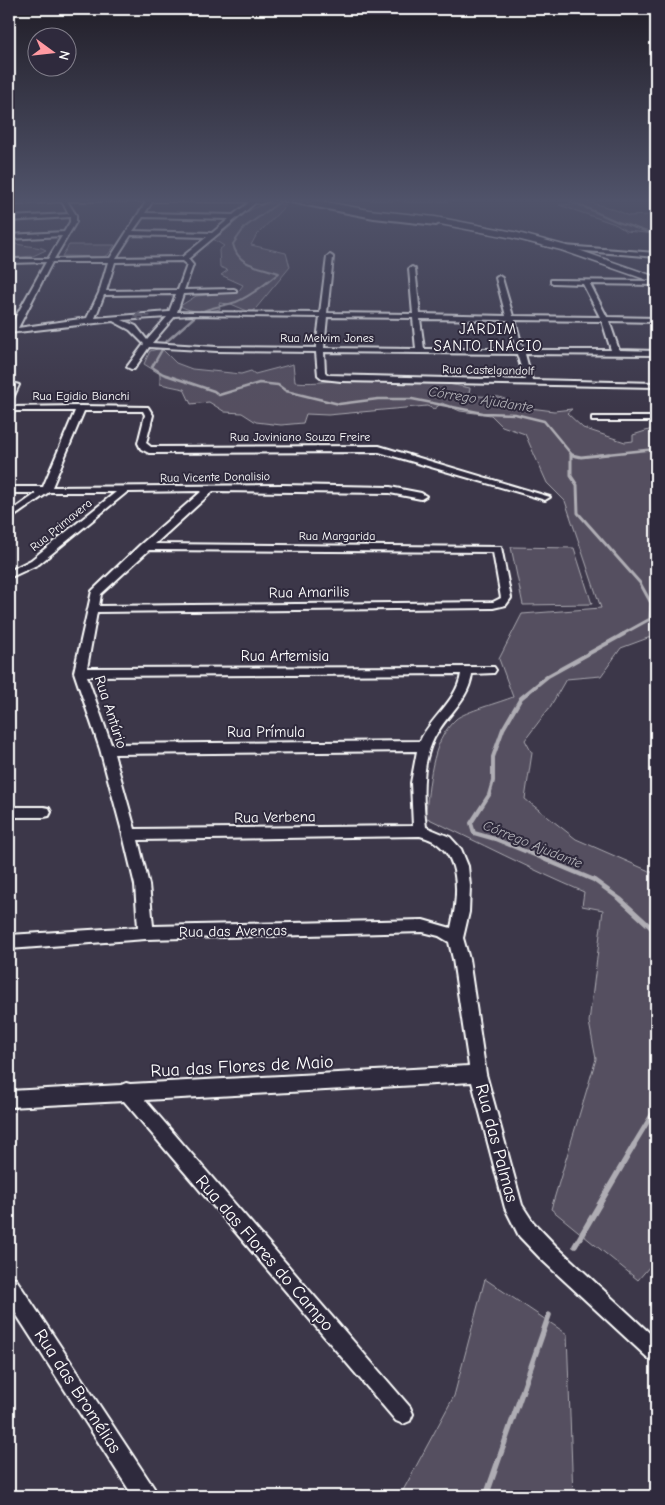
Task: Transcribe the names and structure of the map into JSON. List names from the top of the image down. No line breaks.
{"streets":{"street":["Rua Melvim Jones","Rua Castelgandolf","Rua Egidio Bianchi","Rua Joviniano Souza Freire","Rua Vicente Donalisio","Rua Primavera","Rua Margarida","Rua Amarilis","Rua Artemisia","Rua Antúrio","Rua Prímula","Rua Verbena","Rua das Avencas","Rua das Flores de Maio","Rua das Palmas","Rua das Flores do Campo","Rua das Bromélias"]},"crossings":[["Rua Melvim Jones","Rua Castelgandolf"],["Rua Egidio Bianchi","Rua Joviniano Souza Freire"],["Rua Vicente Donalisio","Rua Primavera"],["Rua Vicente Donalisio","Rua Antúrio"],["Rua Margarida","Rua Amarilis"],["Rua Margarida","Rua Antúrio"],["Rua Amarilis","Rua Antúrio"],["Rua Artemisia","Rua Antúrio"],["Rua Antúrio","Rua Prímula"],["Rua Antúrio","Rua Verbena"],["Rua Antúrio","Rua das Avencas"],["Rua das Avencas","Rua das Palmas"],["Rua das Flores de Maio","Rua das Palmas"],["Rua das Flores de Maio","Rua das Flores do Campo"]],"districts":["JARDIM SANTO INÁCIO"],"water":["Córrego Ajudante"],"north":"right"}
